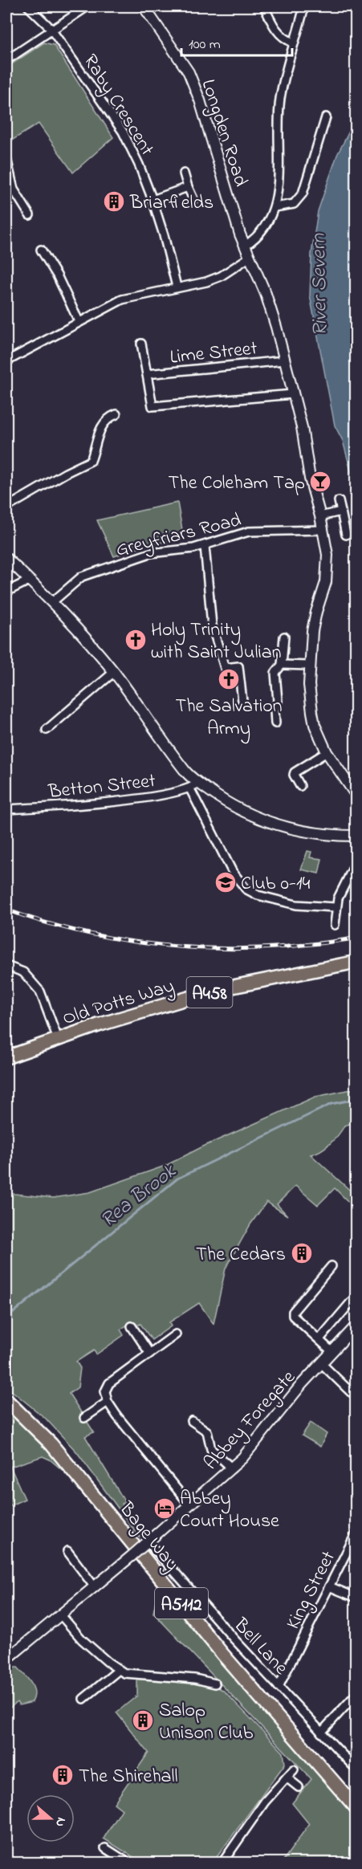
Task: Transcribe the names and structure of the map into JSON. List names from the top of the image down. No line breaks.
{"streets":{"main road":["A458","Old Potts Way","Bage Way","A5112"],"street":["Raby Crescent","Longden Road","Lime Street","Greyfriars Road","Betton Street","Abbey Foregate","King Street","Bell Lane"]},"crossings":[["Longden Road","Lime Street"],["Longden Road","Greyfriars Road"],["Abbey Foregate","Bell Lane"],["King Street","Bell Lane"]],"water":["River Severn","Rea Brook"],"places":{"building":["Briarfields","The Cedars","Salop Unison Club","The Shirehall"],"bar":["The Coleham Tap"],"church":["Holy Trinity with Saint Julian","The Salvation Army"],"school or university":["Club 0-14"],"hotel":["Abbey Court House"]},"scale_bar":"100 m","north":"right"}
